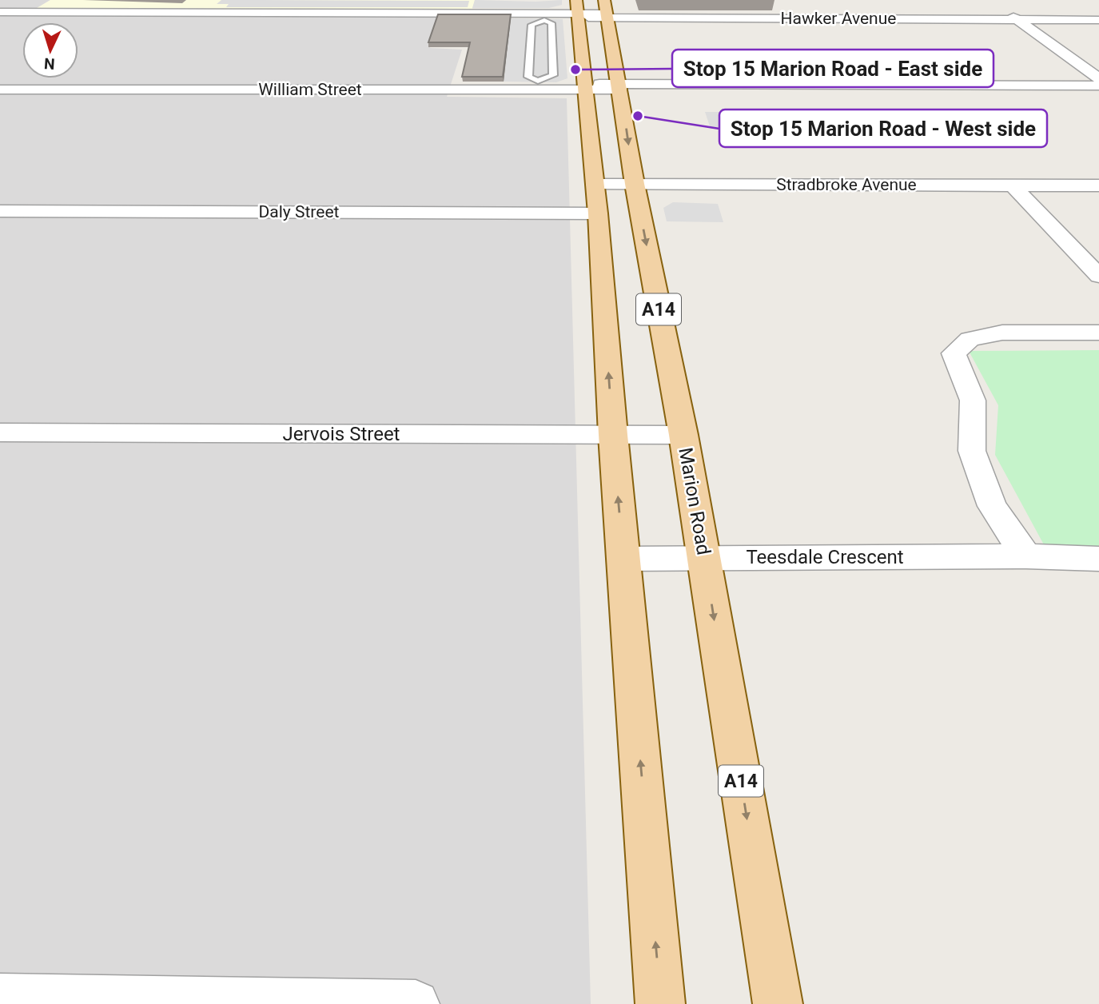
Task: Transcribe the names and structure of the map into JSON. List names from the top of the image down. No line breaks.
{"streets":{"main road":["A14","Marion Road"],"street":["Hawker Avenue","William Street","Stradbroke Avenue","Daly Street","Jervois Street","Teesdale Crescent"]},"crossings":[["Hawker Avenue","Marion Road"],["William Street","Marion Road"],["Stradbroke Avenue","Marion Road"],["Jervois Street","Marion Road"],["Marion Road","Teesdale Crescent"]],"places":["Stop 15 Marion Road - East side","Stop 15 Marion Road - West side"],"north":"bottom"}
